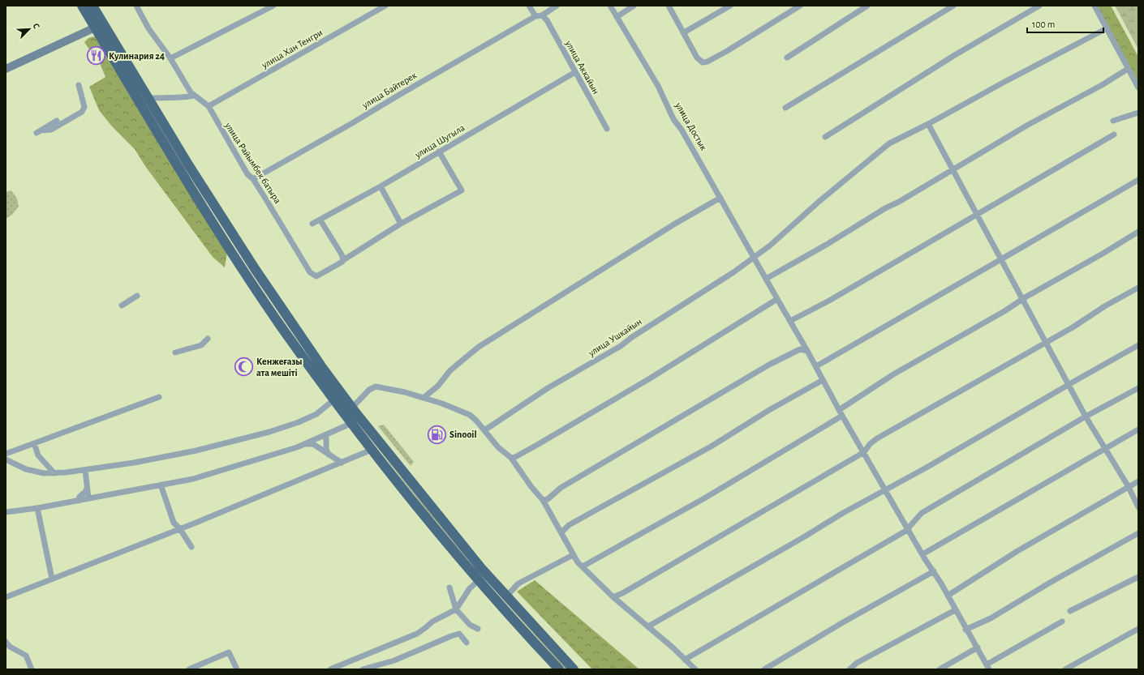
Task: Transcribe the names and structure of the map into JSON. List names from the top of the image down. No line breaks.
{"streets":{"street":["улица Хан Тенгри","улица Аккайын","улица Байтерек","улица Достык","улица Шугыла","улица Райымбек батыра","улица Ушкайын"]},"crossings":[["улица Хан Тенгри","улица Райымбек батыра"],["улица Аккайын","улица Шугыла"],["улица Байтерек","улица Райымбек батыра"],["улица Достык","улица Ушкайын"]],"places":{"restaurant":["Кулинария 24"],"mosque":["Кенжеғазы ата мешіті"],"fuel station":["Sinooil"]},"scale_bar":"100 m","north":"top right"}
